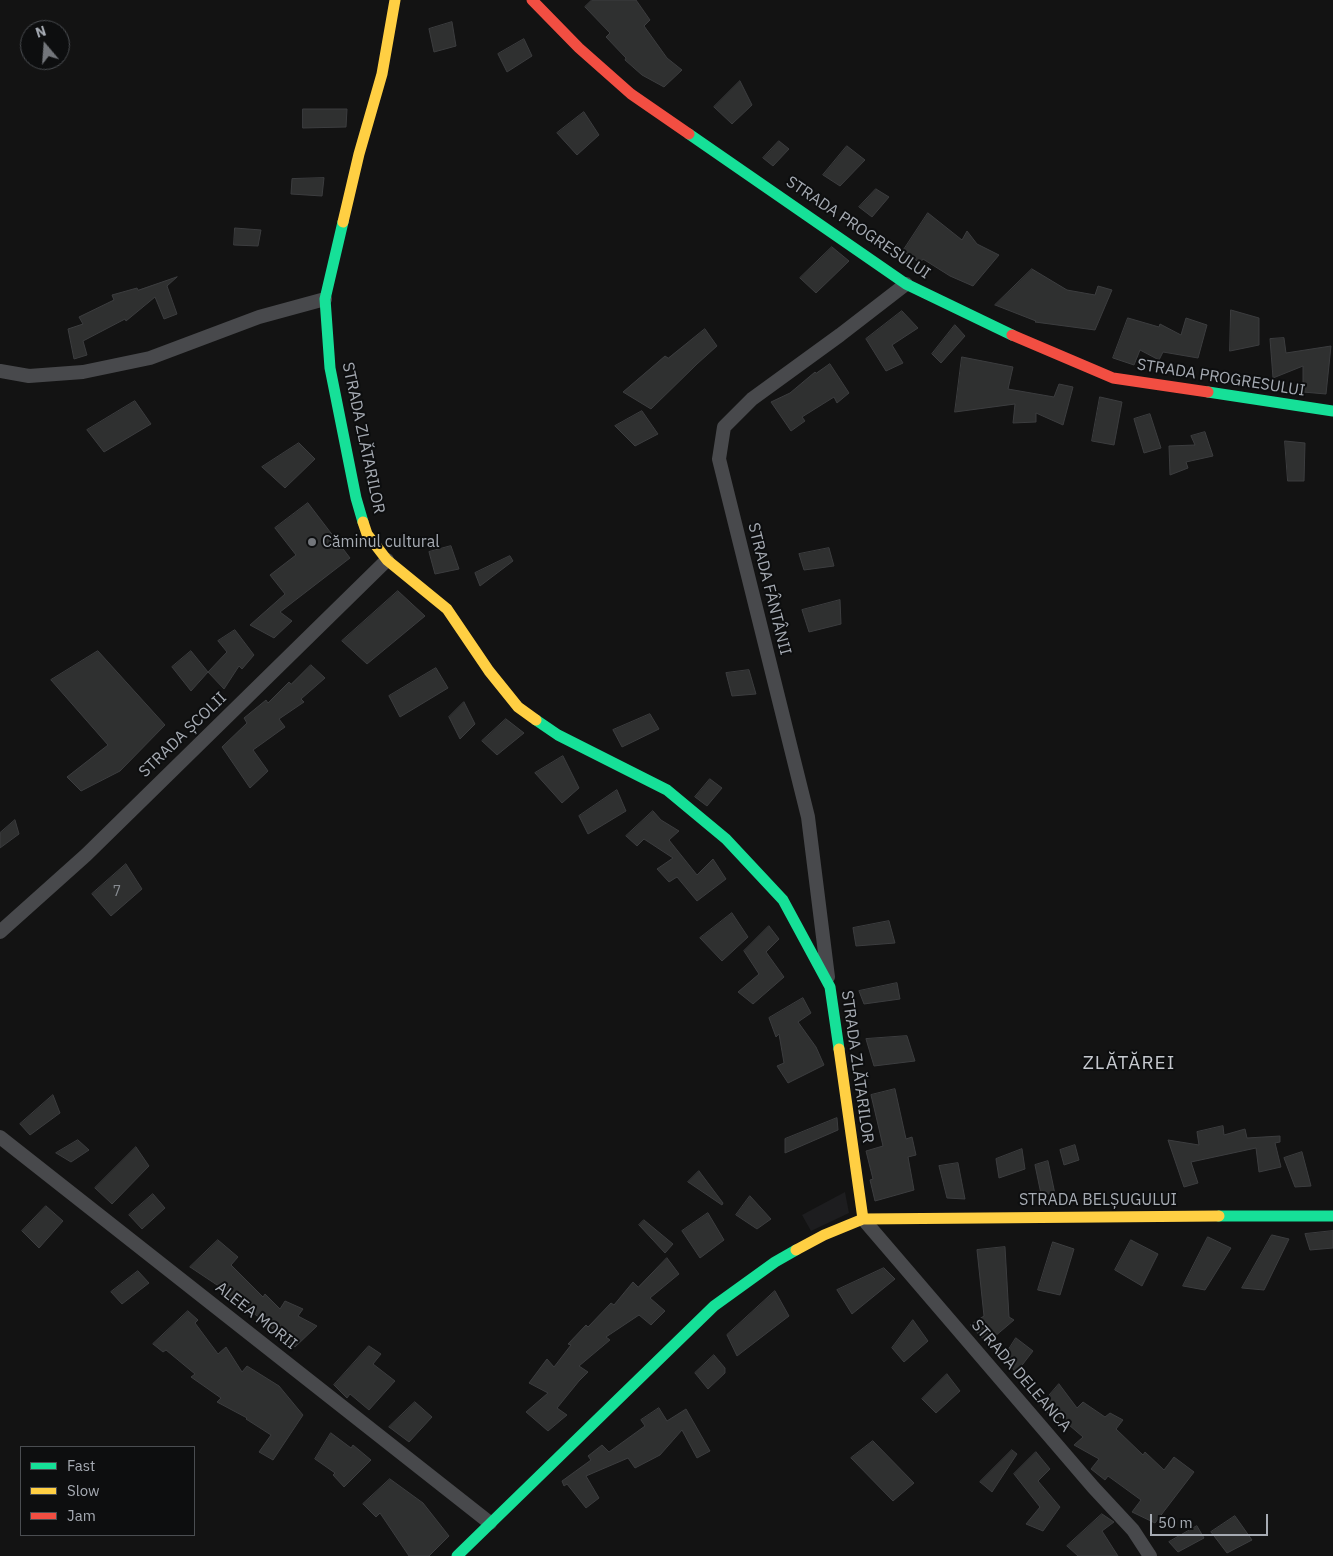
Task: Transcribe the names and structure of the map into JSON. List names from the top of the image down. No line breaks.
{"streets":{"street":["STRADA PROGRESULUI","STRADA ZLĂTARILOR","STRADA FÂNTÂNII","STRADA ȘCOLII","STRADA BELȘUGULUI","ALEEA MORII","STRADA DELEANCA"]},"crossings":[["STRADA PROGRESULUI","STRADA FÂNTÂNII"],["STRADA ZLĂTARILOR","STRADA FÂNTÂNII"],["STRADA ZLĂTARILOR","STRADA ȘCOLII"],["STRADA ZLĂTARILOR","STRADA BELȘUGULUI"],["STRADA ZLĂTARILOR","STRADA DELEANCA"],["STRADA BELȘUGULUI","STRADA DELEANCA"]],"districts":["ZLĂTĂREI"],"places":["Căminul cultural"],"house_numbers":["7"],"legend":["Fast","Slow","Jam"],"scale_bar":"50 m","north":"top"}
